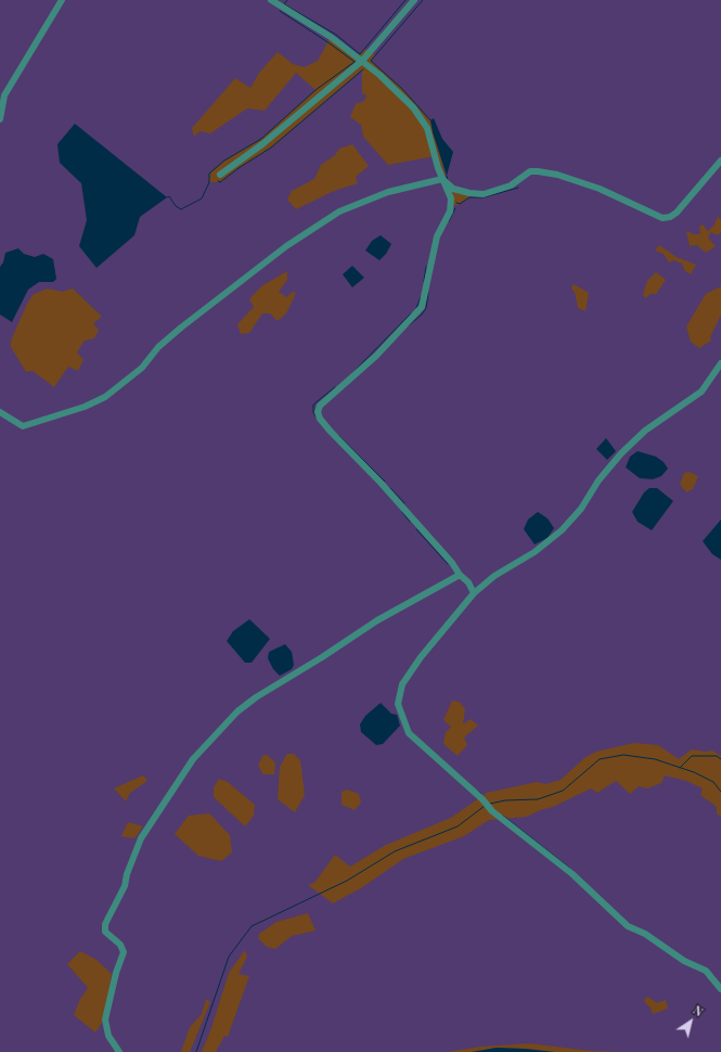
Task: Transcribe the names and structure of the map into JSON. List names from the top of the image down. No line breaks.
{"north":"top right"}
